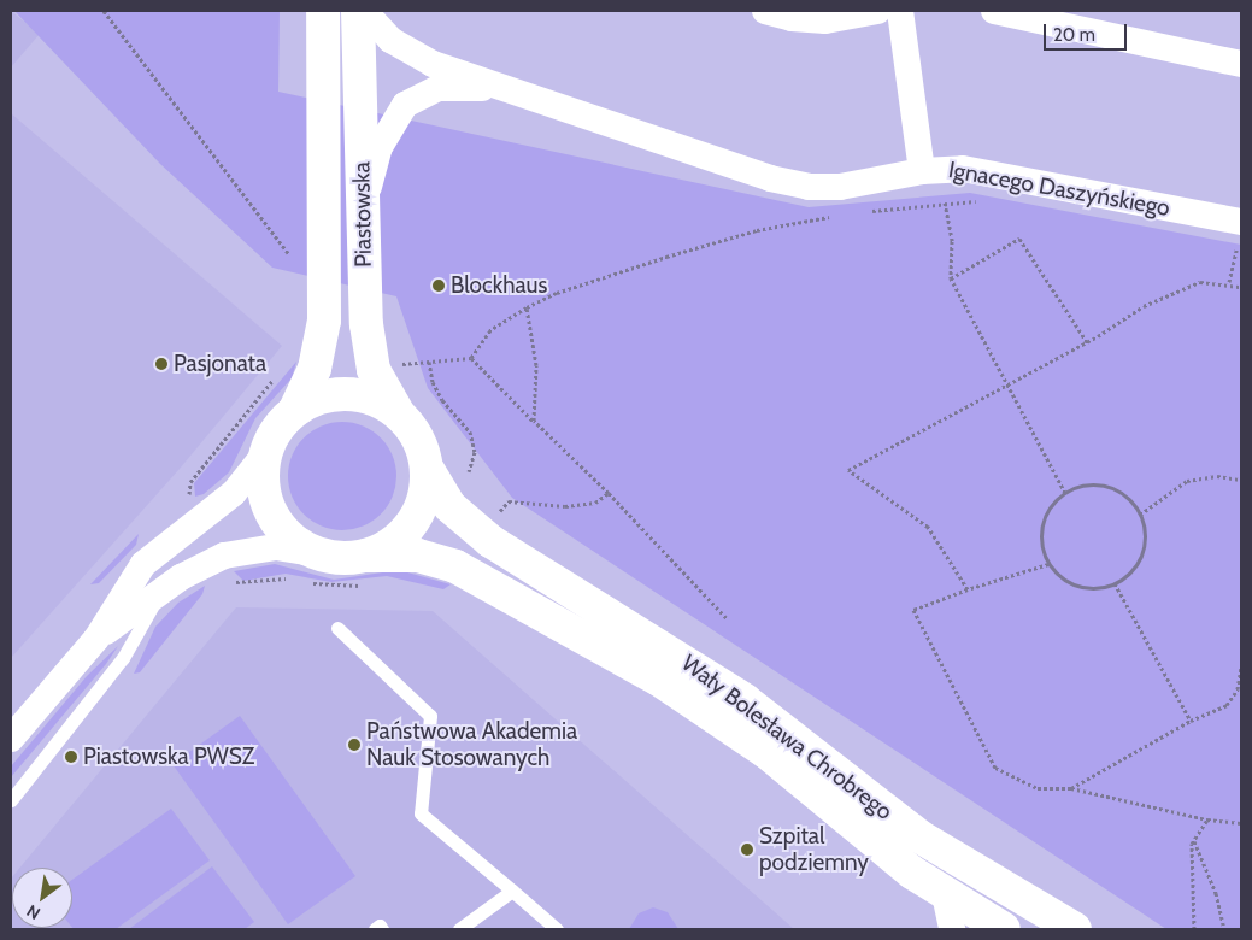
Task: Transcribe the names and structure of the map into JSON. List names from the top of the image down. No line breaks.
{"streets":{"main road":["Piastowska","Wały Bolesława Chrobrego"],"street":["Ignacego Daszyńskiego"]},"crossings":[["Ignacego Daszyńskiego","Piastowska"],["Piastowska","Wały Bolesława Chrobrego"]],"places":["Blockhaus","Pasjonata","Państwowa Akademia Nauk Stosowanych","Piastowska PWSZ","Szpital podziemny"],"scale_bar":"20 m","north":"bottom left"}
